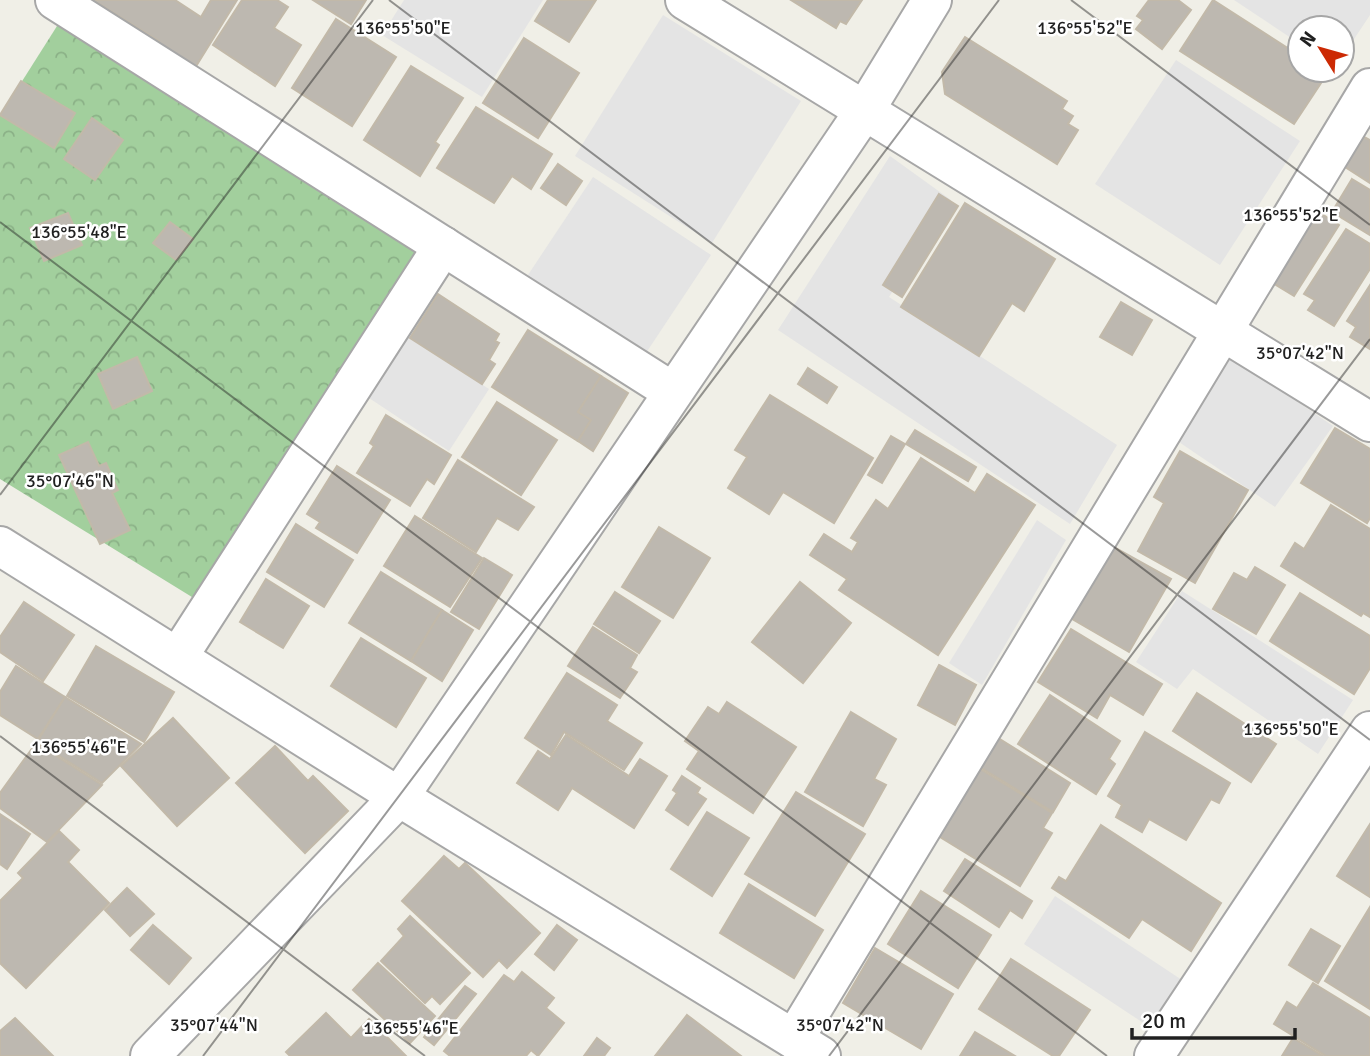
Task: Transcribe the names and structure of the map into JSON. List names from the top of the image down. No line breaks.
{"scale_bar":"20 m","north":"top left","coordinates":["136°55'50\"E","136°55'52\"E","136°55'48\"E","35°07'42\"N","35°07'46\"N","136°55'46\"E","35°07'44\"N"]}
